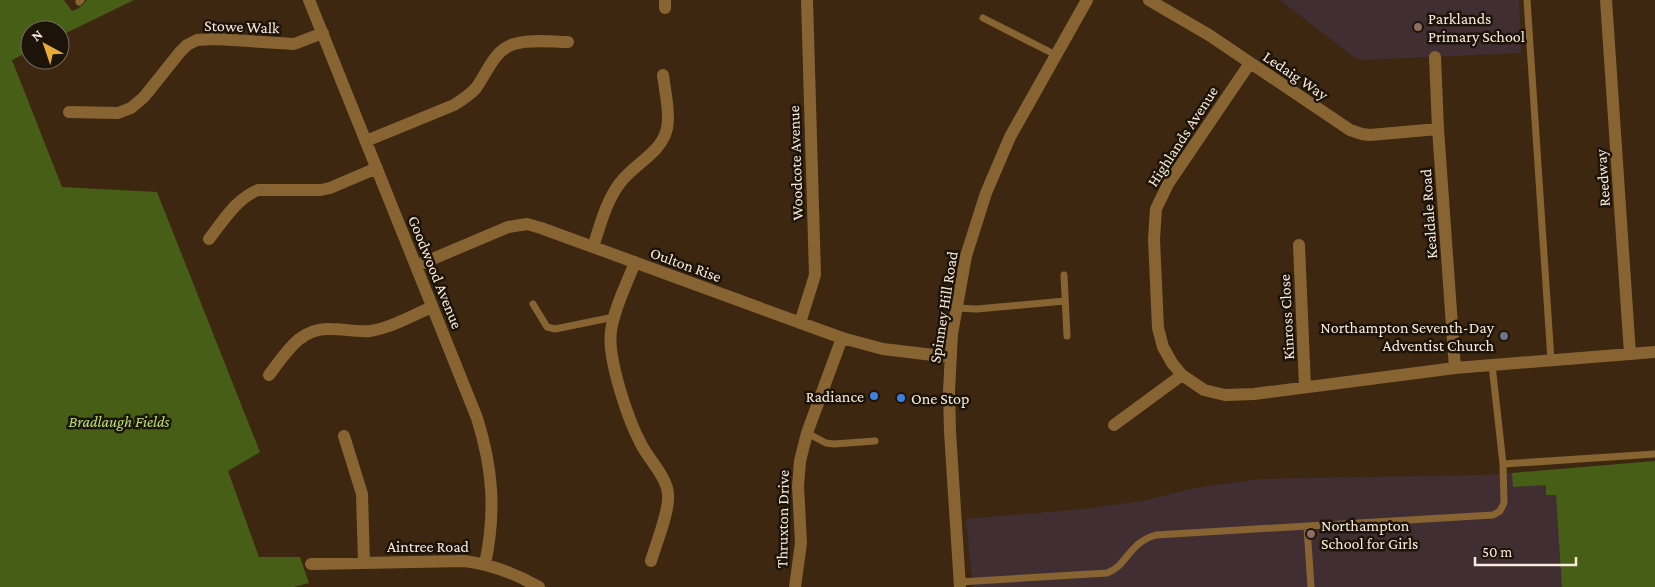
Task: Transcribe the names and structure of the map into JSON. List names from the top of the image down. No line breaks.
{"streets":{"street":["Stowe Walk","Ledaig Way","Highlands Avenue","Woodcote Avenue","Reedway","Kealdale Road","Oulton Rise","Goodwood Avenue","Spinney Hill Road","Kinross Close","Thruxton Drive","Aintree Road"]},"crossings":[["Stowe Walk","Goodwood Avenue"],["Ledaig Way","Highlands Avenue"],["Ledaig Way","Kealdale Road"],["Highlands Avenue","Reedway"],["Highlands Avenue","Kealdale Road"],["Highlands Avenue","Kinross Close"],["Woodcote Avenue","Oulton Rise"],["Oulton Rise","Goodwood Avenue"],["Oulton Rise","Spinney Hill Road"],["Oulton Rise","Thruxton Drive"],["Goodwood Avenue","Aintree Road"]],"parks":["Bradlaugh Fields"],"places":["Parklands Primary School","Northampton Seventh-Day Adventist Church","Radiance","One Stop","Northampton School for Girls"],"scale_bar":"50 m","north":"top left"}
